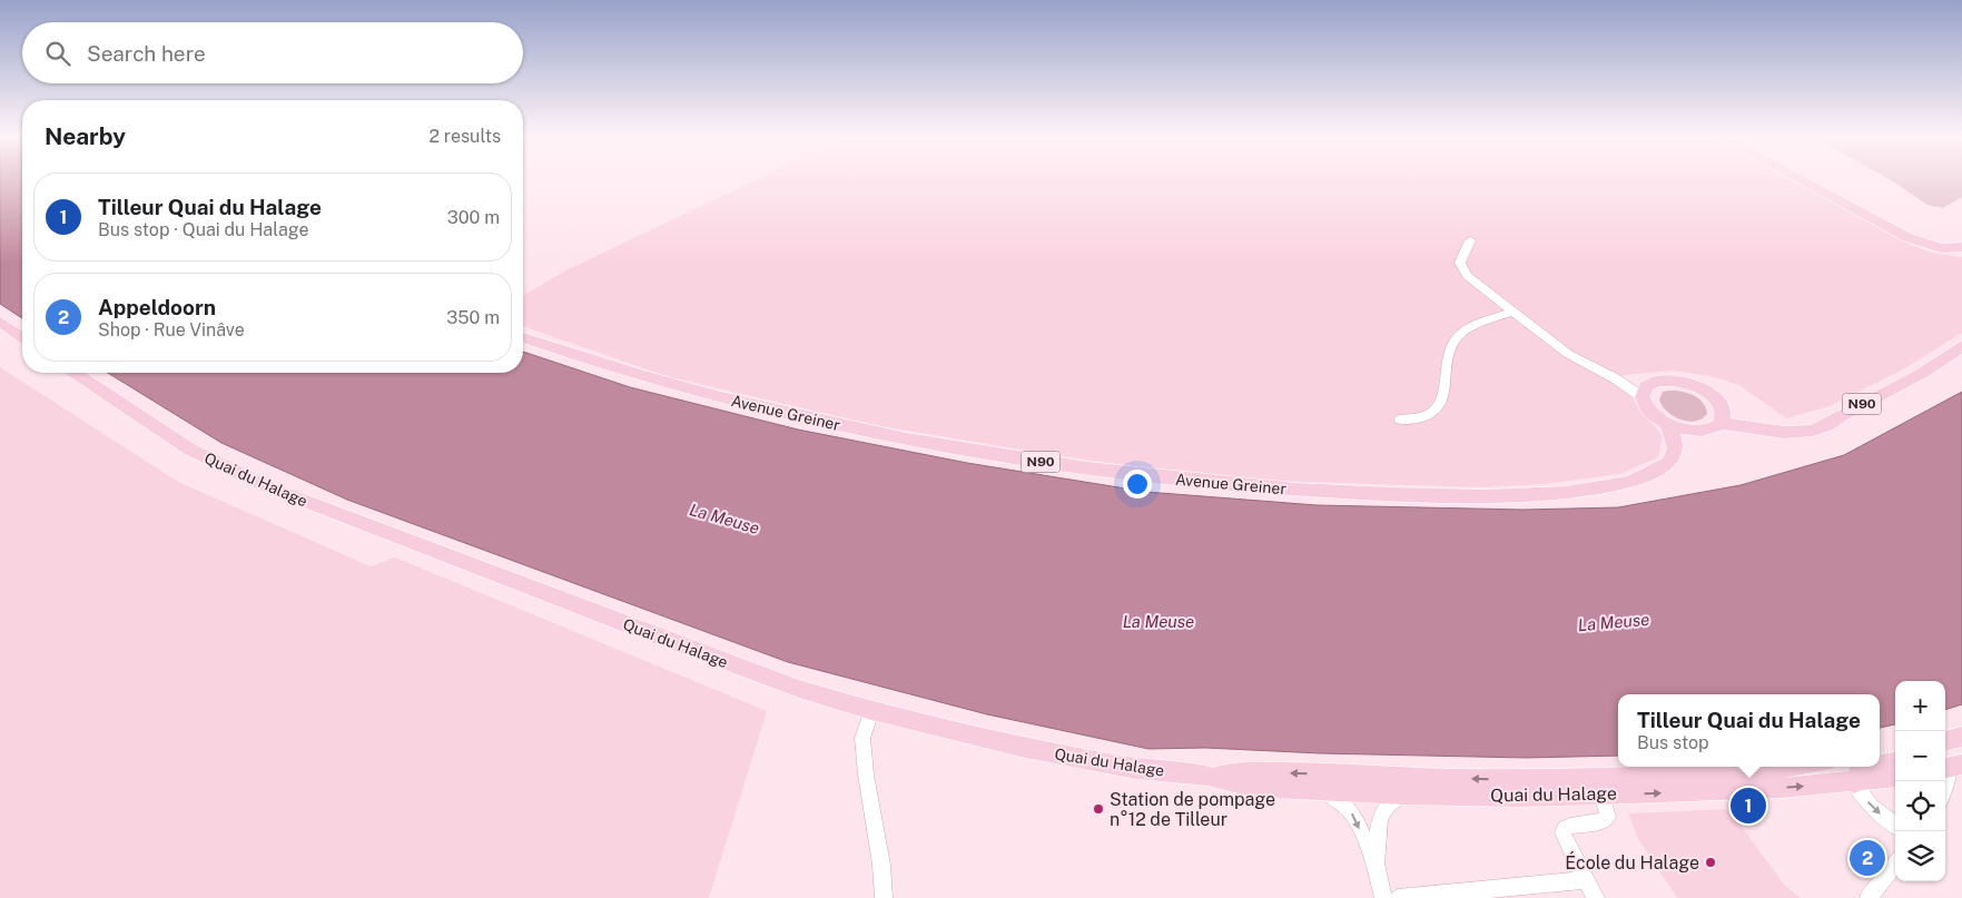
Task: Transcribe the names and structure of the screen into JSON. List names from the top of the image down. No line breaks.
{"streets":{"main road":["N90","Avenue Greiner","Quai du Halage"]},"crossings":[["N90","Avenue Greiner"]],"water":["La Meuse"],"places":["Station de pompage n°12 de Tilleur","École du Halage"],"page":{"search":"Search here","heading":["Nearby","2 results"],"list":[{"mark":"1","name":"Tilleur Quai du Halage","note":"Bus stop · Quai du Halage","value":"300 m"},{"mark":"2","name":"Appeldoorn","note":"Shop · Rue Vinâve","value":"350 m"}],"map_buttons":["+","−"],"popup":["Tilleur Quai du Halage","Bus stop"],"pins":["1","2"]}}
